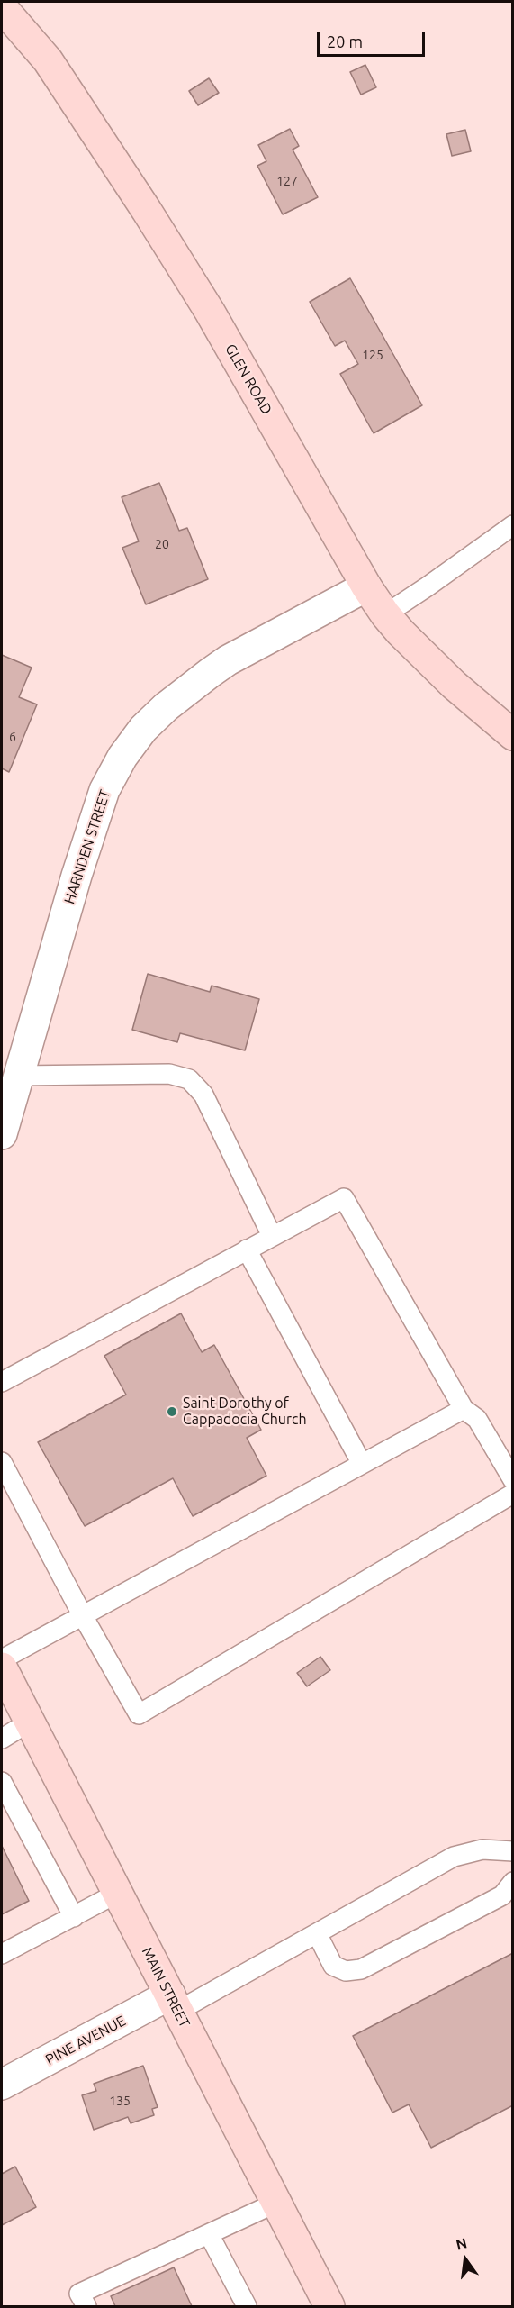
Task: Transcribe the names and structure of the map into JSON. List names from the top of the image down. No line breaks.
{"streets":{"street":["GLEN ROAD","HARNDEN STREET","MAIN STREET","PINE AVENUE"]},"crossings":[["GLEN ROAD","HARNDEN STREET"],["MAIN STREET","PINE AVENUE"]],"places":["Saint Dorothy of Cappadocia Church"],"house_numbers":["127","125","20","6","135"],"scale_bar":"20 m","north":"top"}
